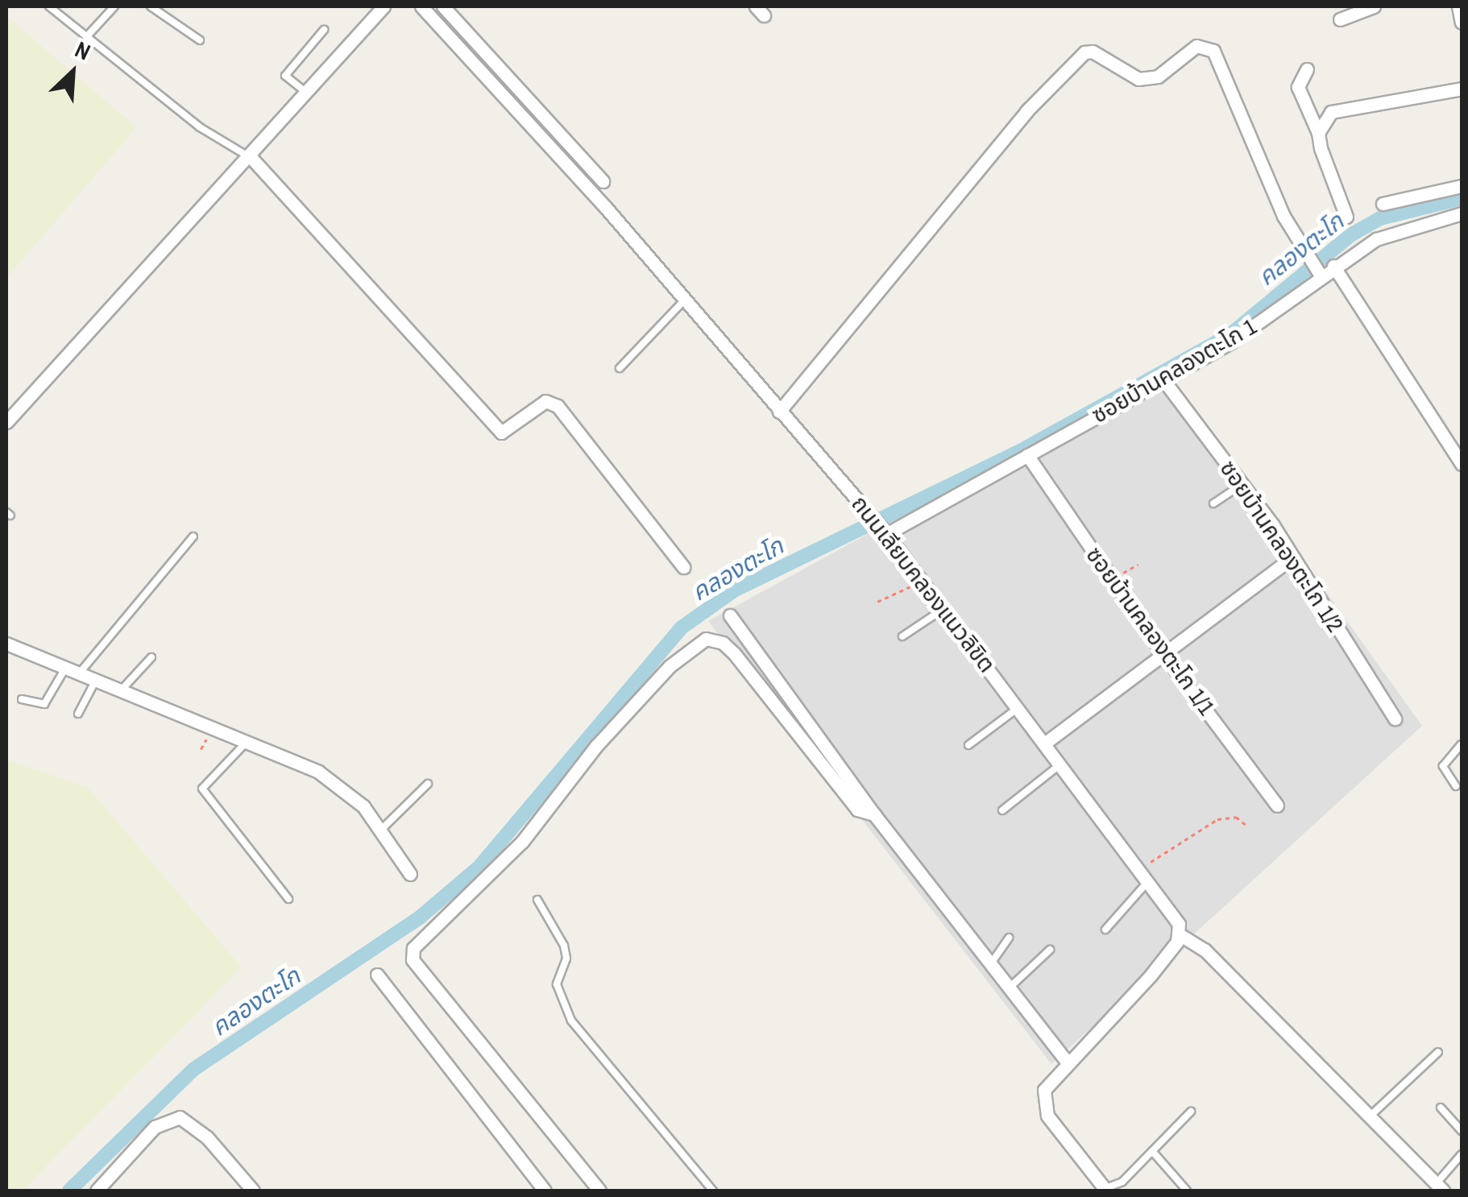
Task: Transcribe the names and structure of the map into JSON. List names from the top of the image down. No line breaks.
{"streets":{"street":["ซอยบ้านคลองตะโก 1","ซอยบ้านคลองตะโก 1/2","ถนนเลียบคลองแนวลิขิต","ซอยบ้านคลองตะโก 1/1"]},"crossings":[["ซอยบ้านคลองตะโก 1","ซอยบ้านคลองตะโก 1/2"],["ซอยบ้านคลองตะโก 1","ถนนเลียบคลองแนวลิขิต"],["ซอยบ้านคลองตะโก 1","ซอยบ้านคลองตะโก 1/1"]],"water":["คลองตะโก"],"north":"top right"}
